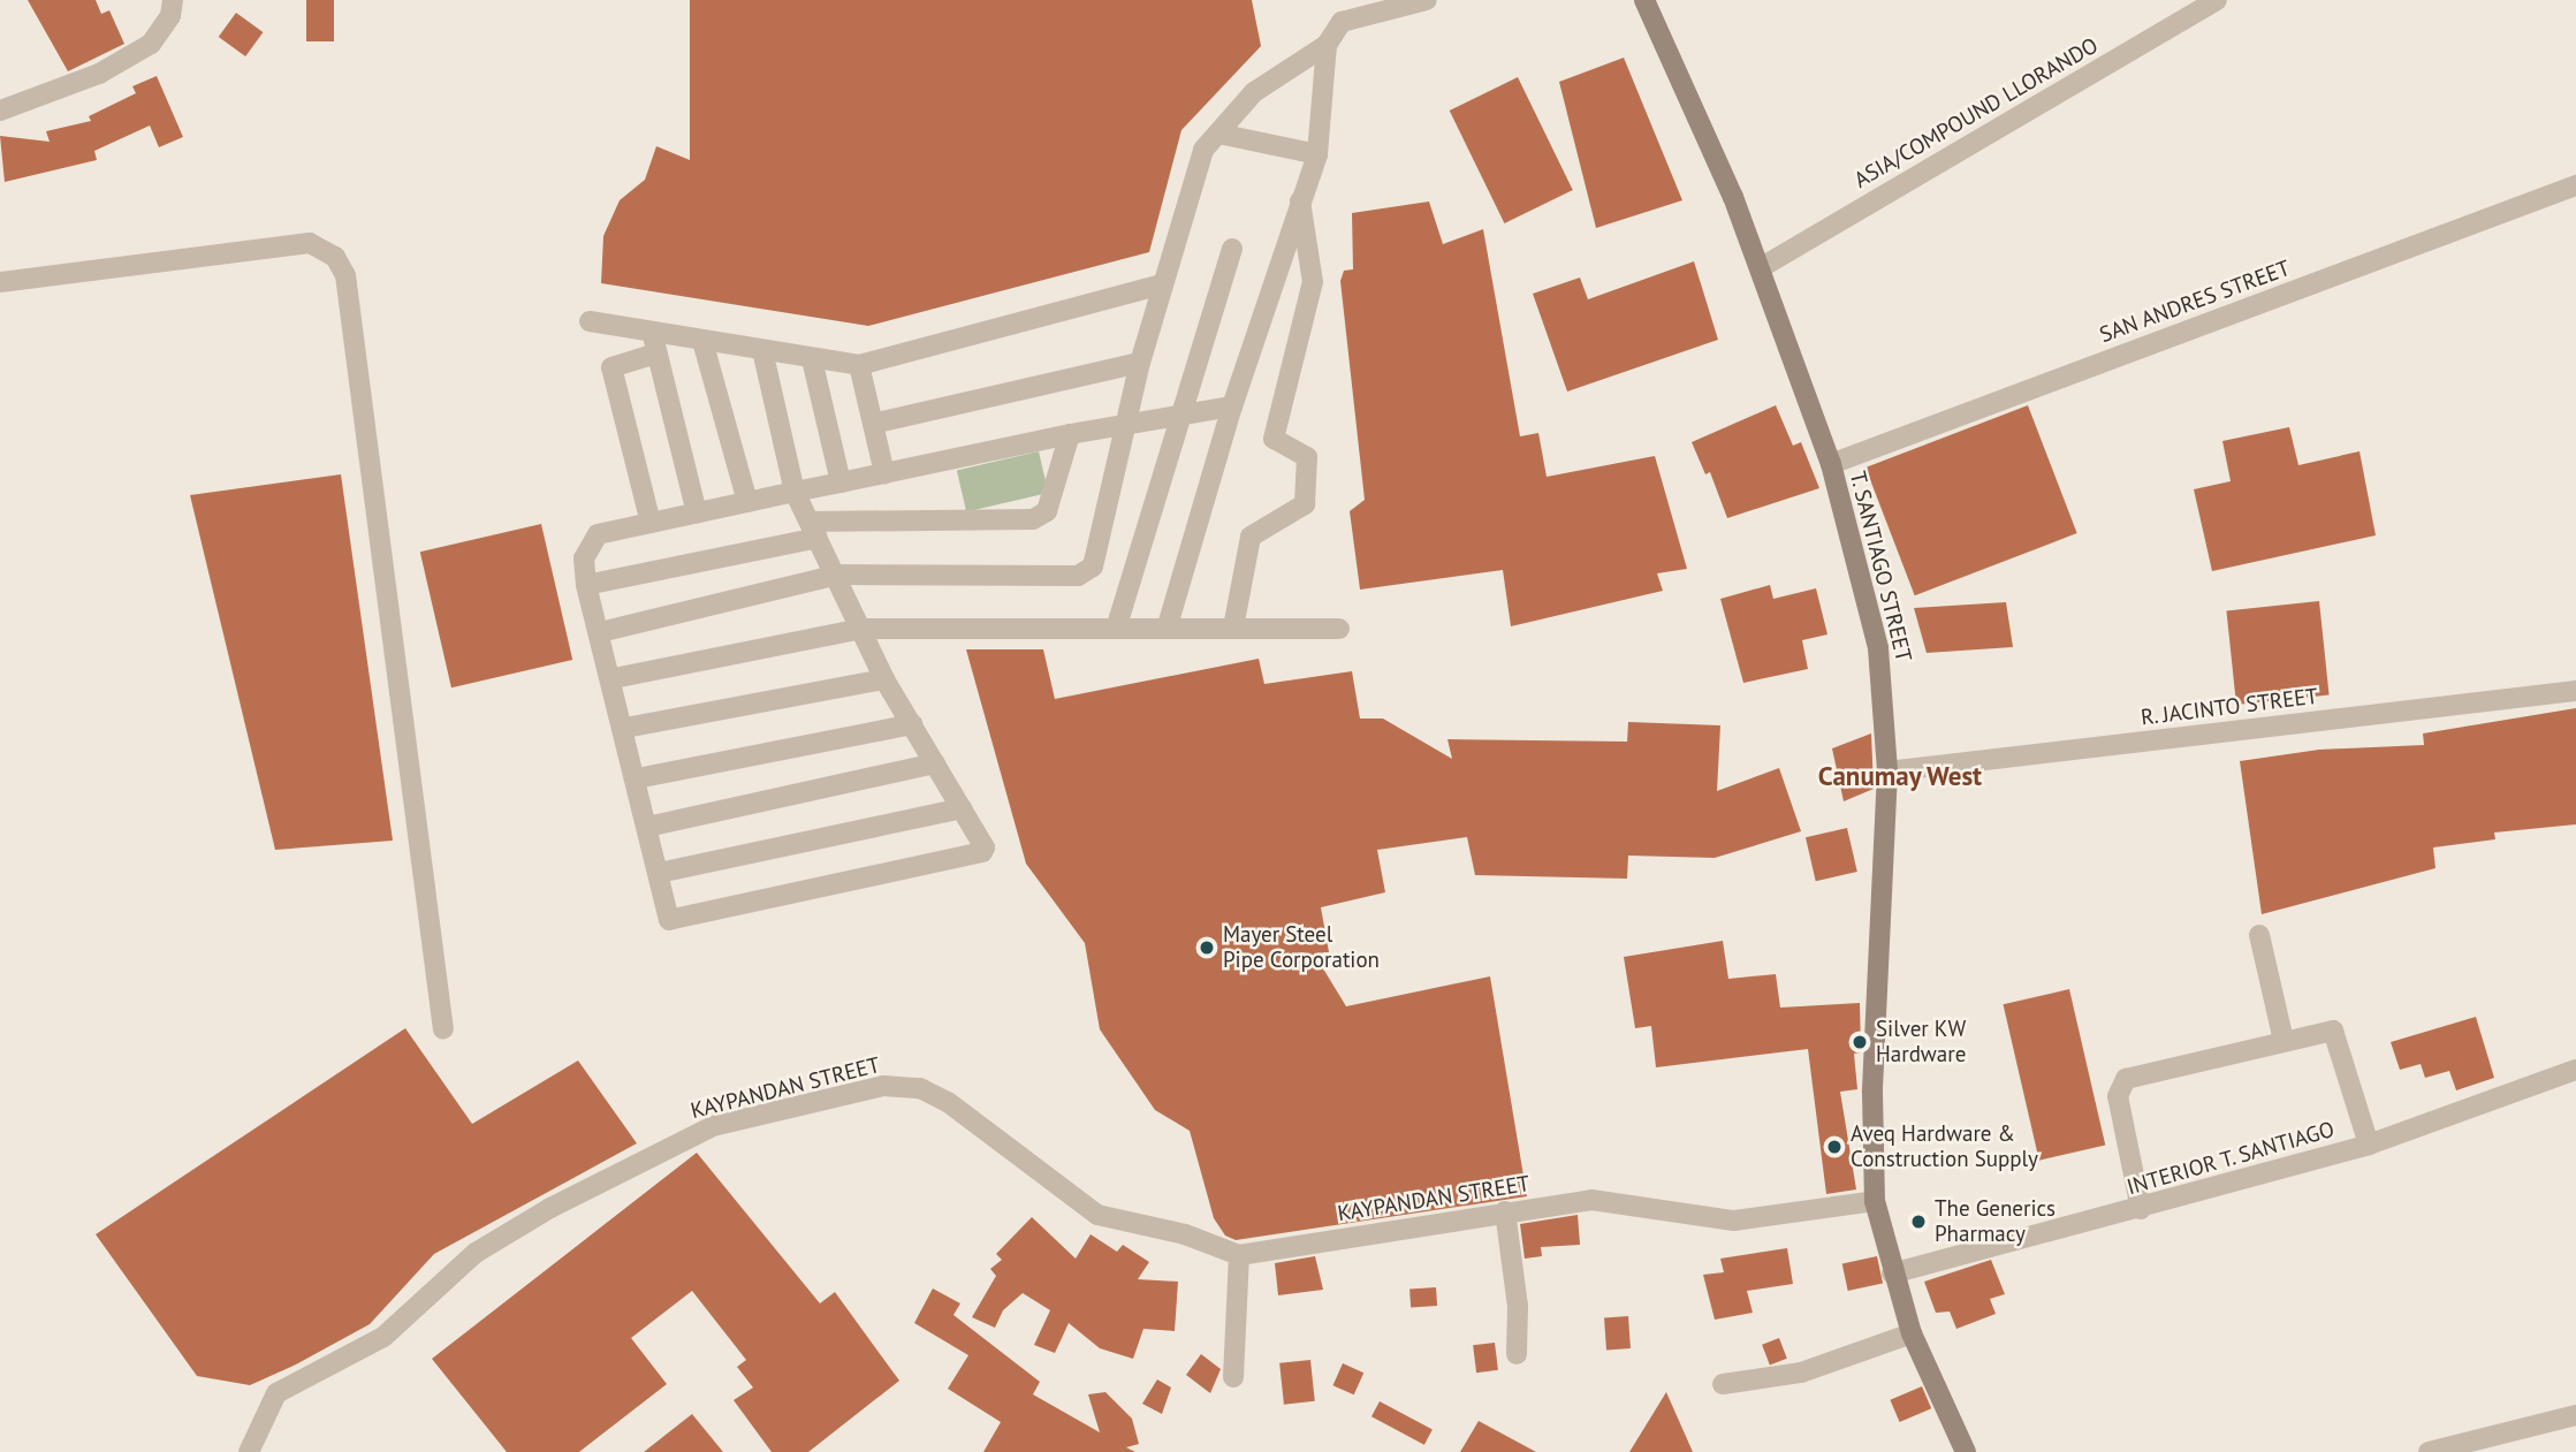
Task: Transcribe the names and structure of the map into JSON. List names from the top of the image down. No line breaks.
{"streets":{"main road":["T. SANTIAGO STREET"],"street":["ASIA/COMPOUND LLORANDO","SAN ANDRES STREET","R. JACINTO STREET","KAYPANDAN STREET","INTERIOR T. SANTIAGO"]},"crossings":[["ASIA/COMPOUND LLORANDO","T. SANTIAGO STREET"],["SAN ANDRES STREET","T. SANTIAGO STREET"],["T. SANTIAGO STREET","R. JACINTO STREET"],["T. SANTIAGO STREET","KAYPANDAN STREET"],["T. SANTIAGO STREET","INTERIOR T. SANTIAGO"]],"districts":["Canumay West"],"places":["Mayer Steel Pipe Corporation","Silver KW Hardware","Aveq Hardware & Construction Supply","The Generics Pharmacy"]}
